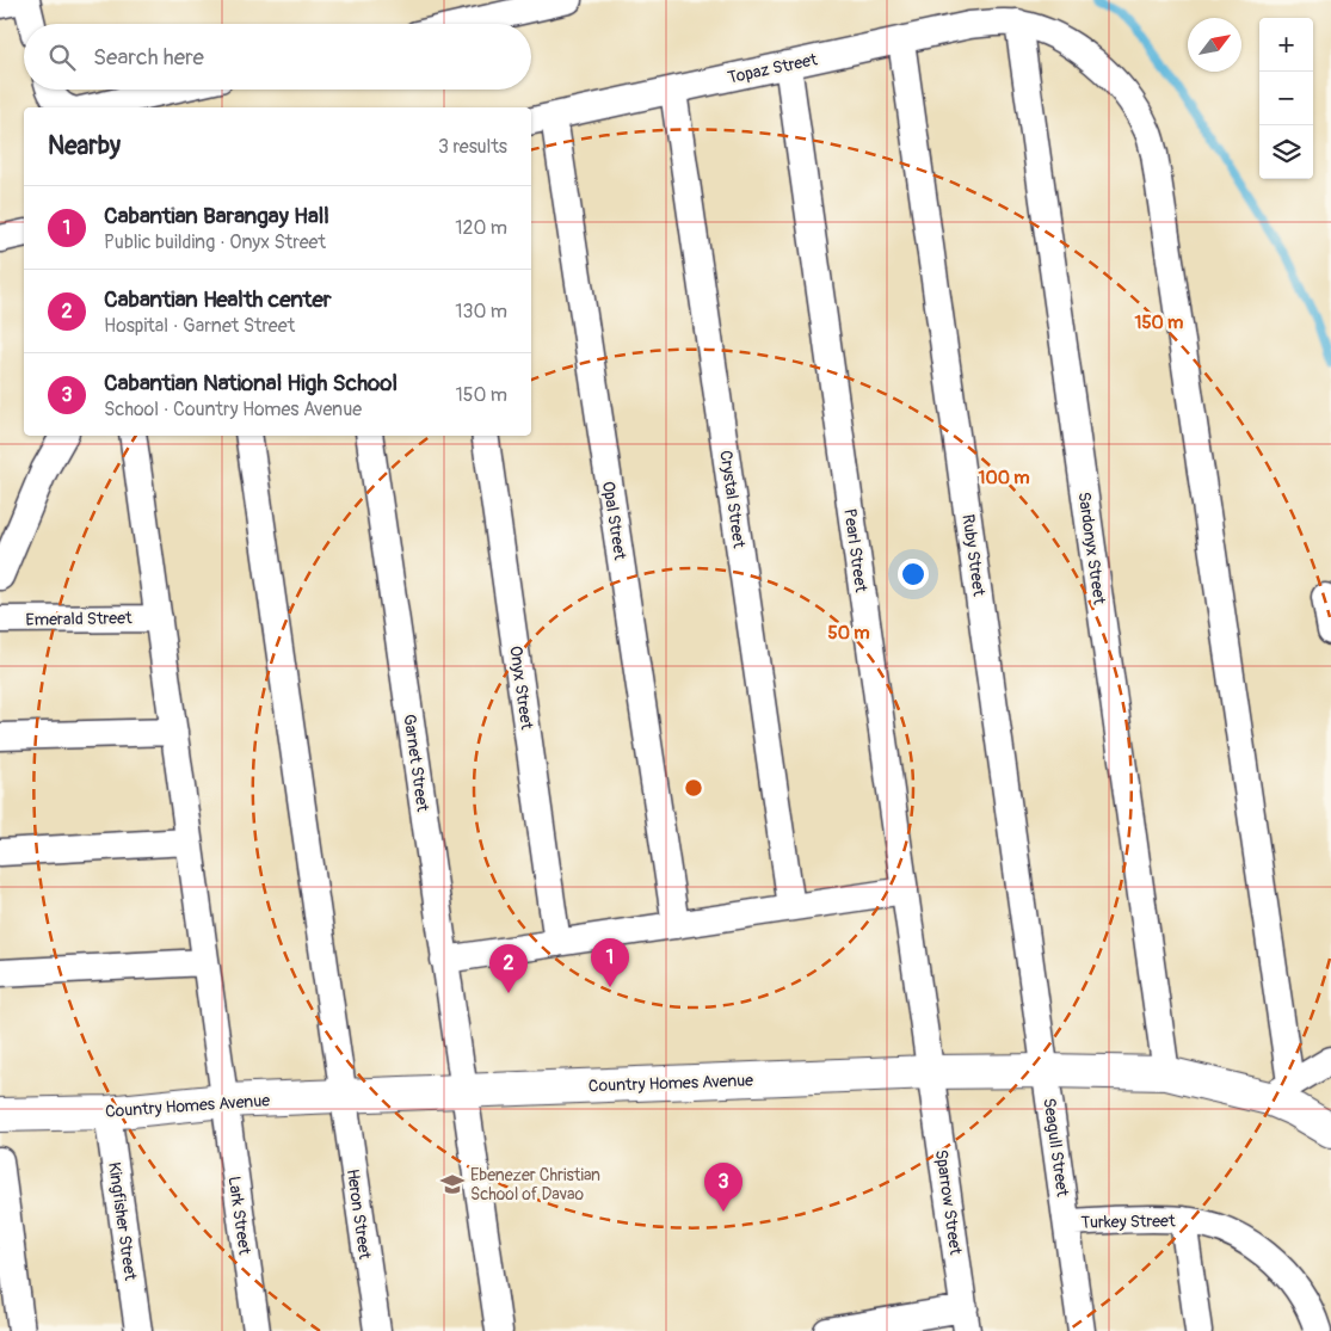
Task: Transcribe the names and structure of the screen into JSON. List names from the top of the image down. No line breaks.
{"streets":{"main road":["Country Homes Avenue"],"street":["Topaz Street","Crystal Street","Opal Street","Sardonyx Street","Pearl Street","Ruby Street","Emerald Street","Onyx Street","Garnet Street","Seagull Street","Sparrow Street","Heron Street","Lark Street","Kingfisher Street","Turkey Street"]},"crossings":[["Topaz Street","Crystal Street"],["Topaz Street","Opal Street"],["Topaz Street","Sardonyx Street"],["Topaz Street","Pearl Street"],["Topaz Street","Ruby Street"],["Topaz Street","Country Homes Avenue"],["Sardonyx Street","Country Homes Avenue"],["Pearl Street","Country Homes Avenue"],["Pearl Street","Sparrow Street"],["Ruby Street","Country Homes Avenue"],["Ruby Street","Seagull Street"],["Emerald Street","Lark Street"],["Garnet Street","Country Homes Avenue"],["Country Homes Avenue","Seagull Street"],["Country Homes Avenue","Sparrow Street"],["Country Homes Avenue","Heron Street"],["Country Homes Avenue","Lark Street"],["Country Homes Avenue","Kingfisher Street"],["Seagull Street","Turkey Street"]],"places":{"school or university":["Ebenezer Christian School of Davao"]},"north":"top right","page":{"map_buttons":["+","−"],"search":"Search here","heading":["Nearby","3 results"],"list":[{"mark":"1","name":"Cabantian Barangay Hall","note":"Public building · Onyx Street","value":"120 m"},{"mark":"2","name":"Cabantian Health center","note":"Hospital · Garnet Street","value":"130 m"},{"mark":"3","name":"Cabantian National High School","note":"School · Country Homes Avenue","value":"150 m"}],"pins":["1","2","3"]},"rings":["150 m","100 m","50 m"]}
